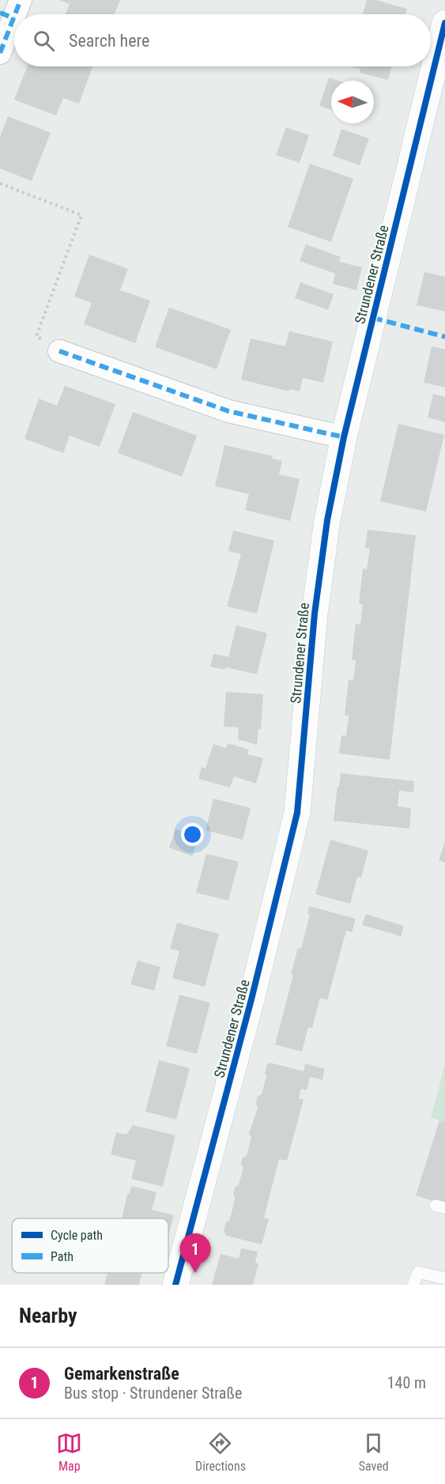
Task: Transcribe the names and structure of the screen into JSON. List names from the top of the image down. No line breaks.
{"streets":{"street":["Strundener Straße"]},"legend":["Cycle path","Path"],"north":"left","page":{"search":"Search here","pins":"1","heading":"Nearby","list":[{"mark":"1","name":"Gemarkenstraße","note":"Bus stop · Strundener Straße","value":"140 m"}],"nav":["Map","Directions","Saved"]}}
